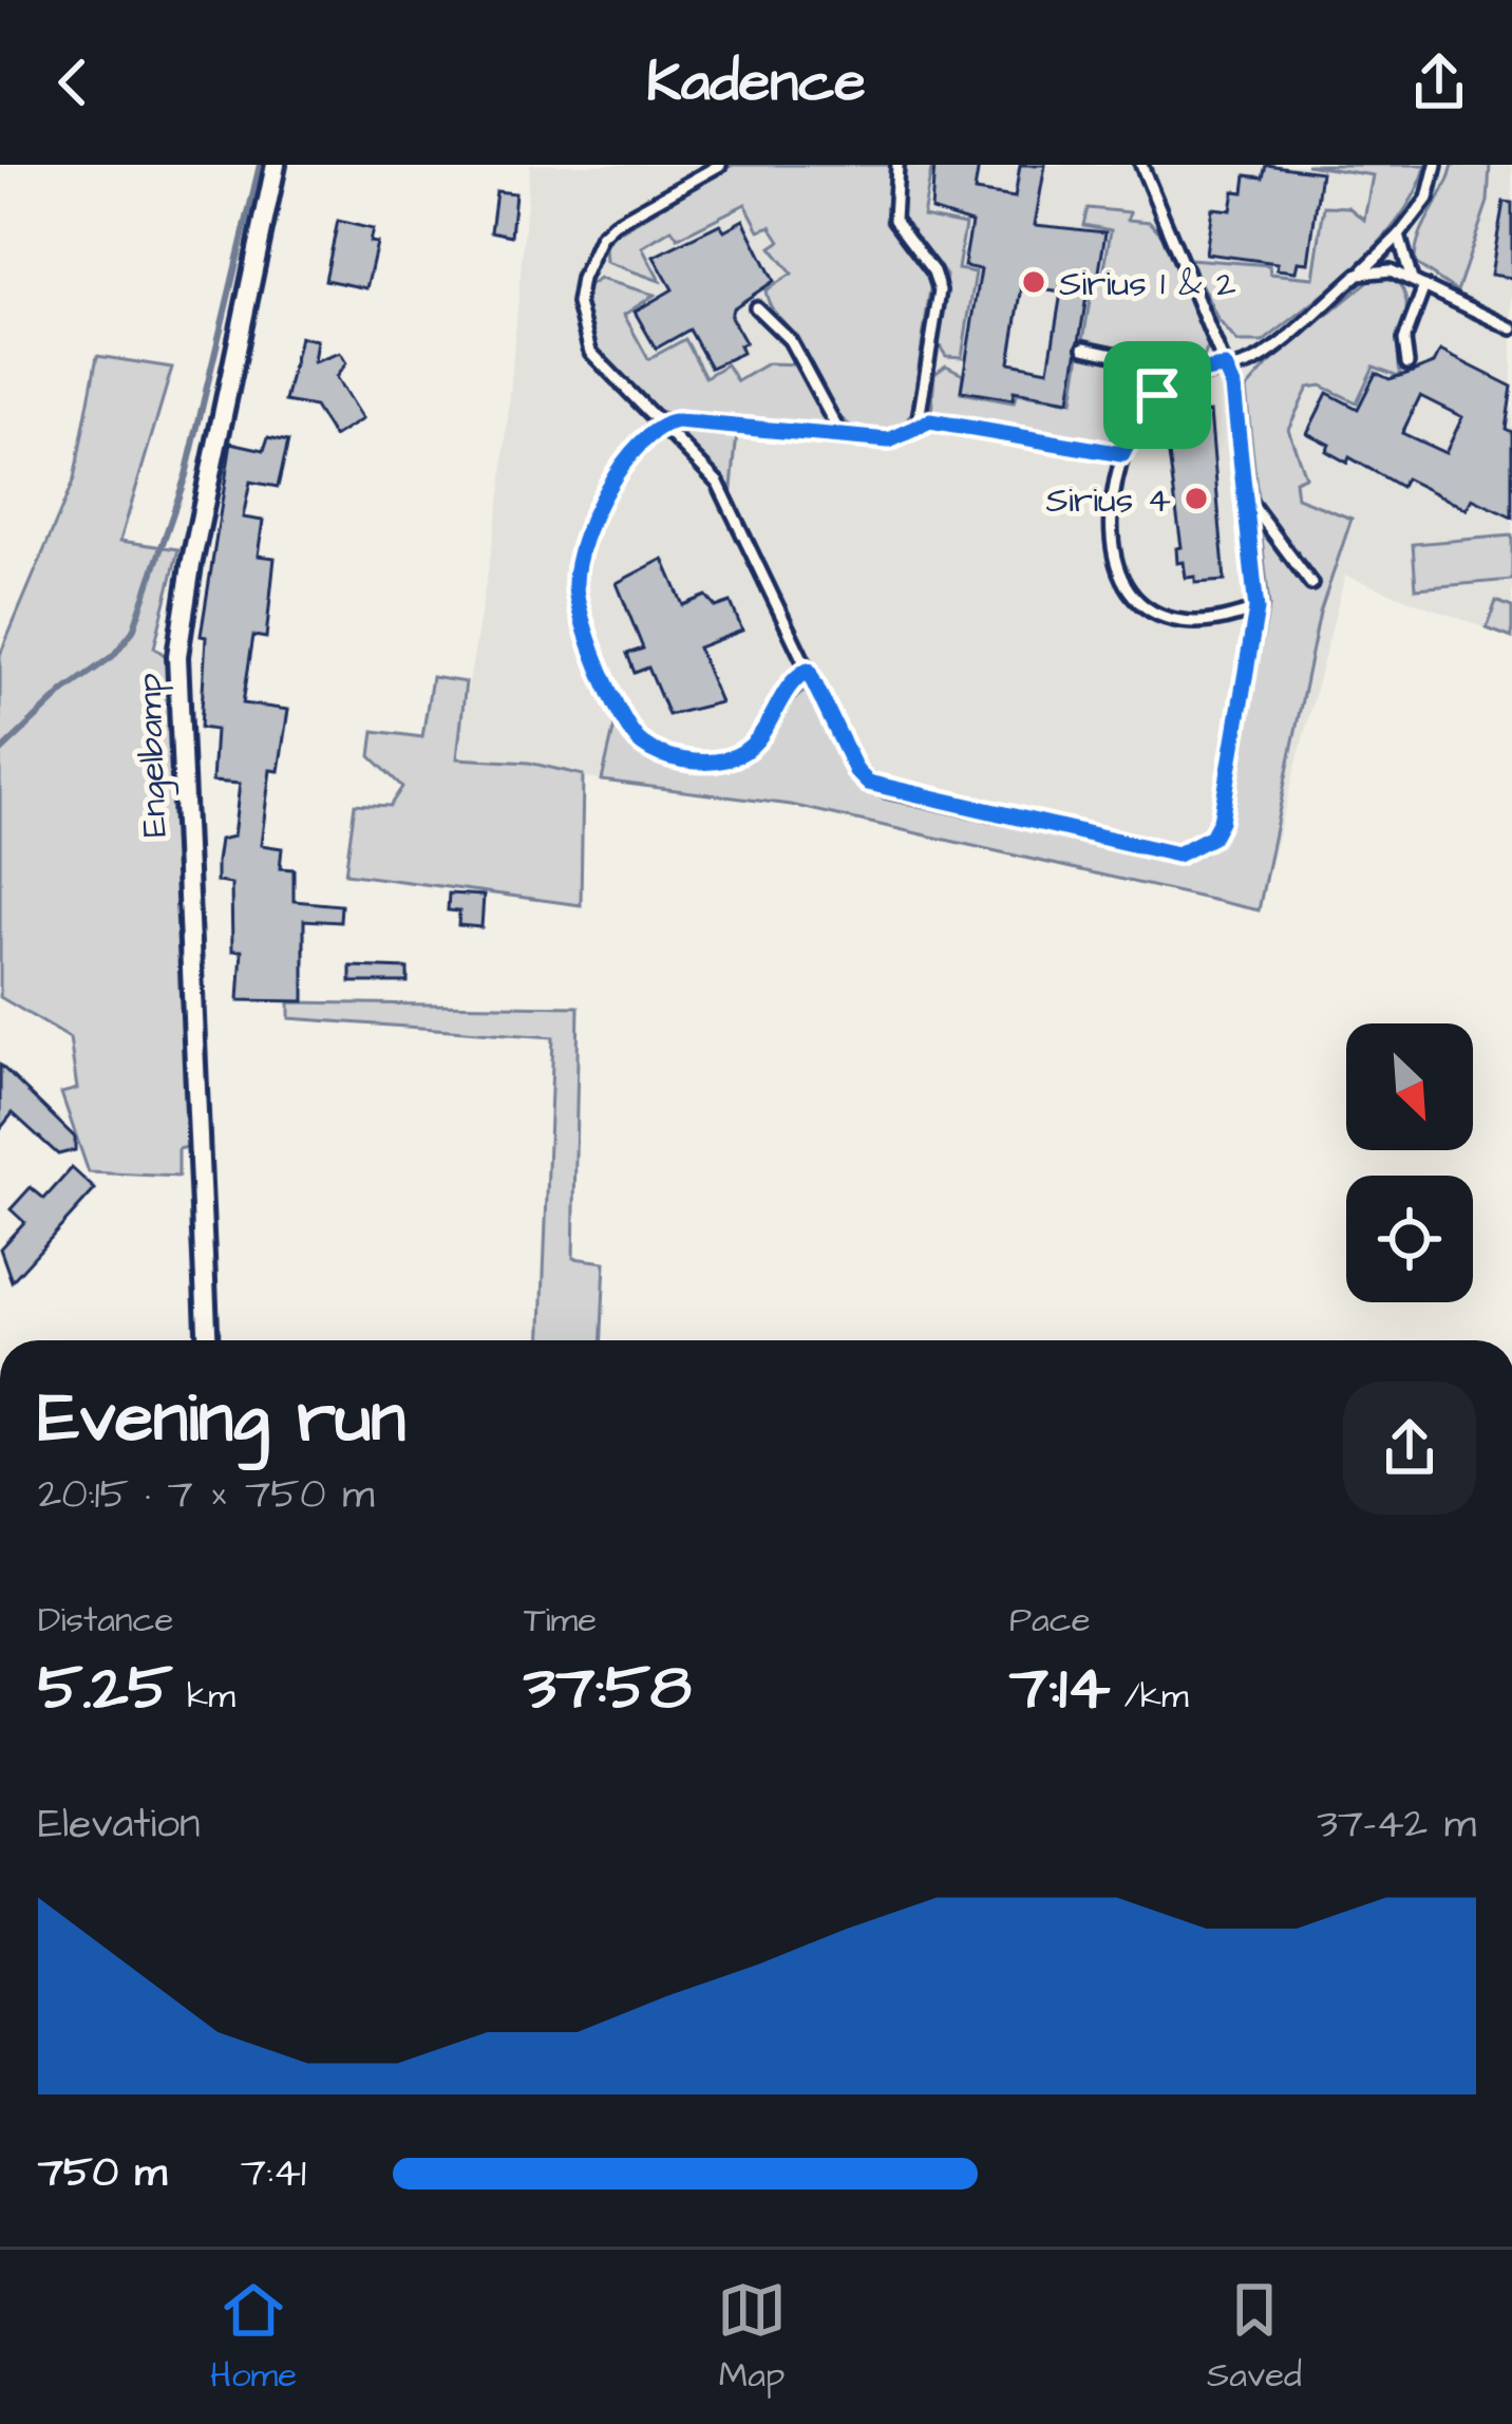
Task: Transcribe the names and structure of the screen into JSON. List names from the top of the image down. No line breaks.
{"streets":{"street":["Engelbamp"]},"places":["Sirius 1 & 2","Sirius 4"],"north":"bottom right","page":{"header":"Kadence","heading":["Evening run","20:15 · 7 × 750 m"],"stats":[["Distance","5.25 km"],["Time","37:58"],["Pace","7:14 /km"]],"chart":["Elevation","37–42 m"],"list":[{"name":"750 m","note":"7:41"}],"tabs":["Home","Map","Saved"]}}
